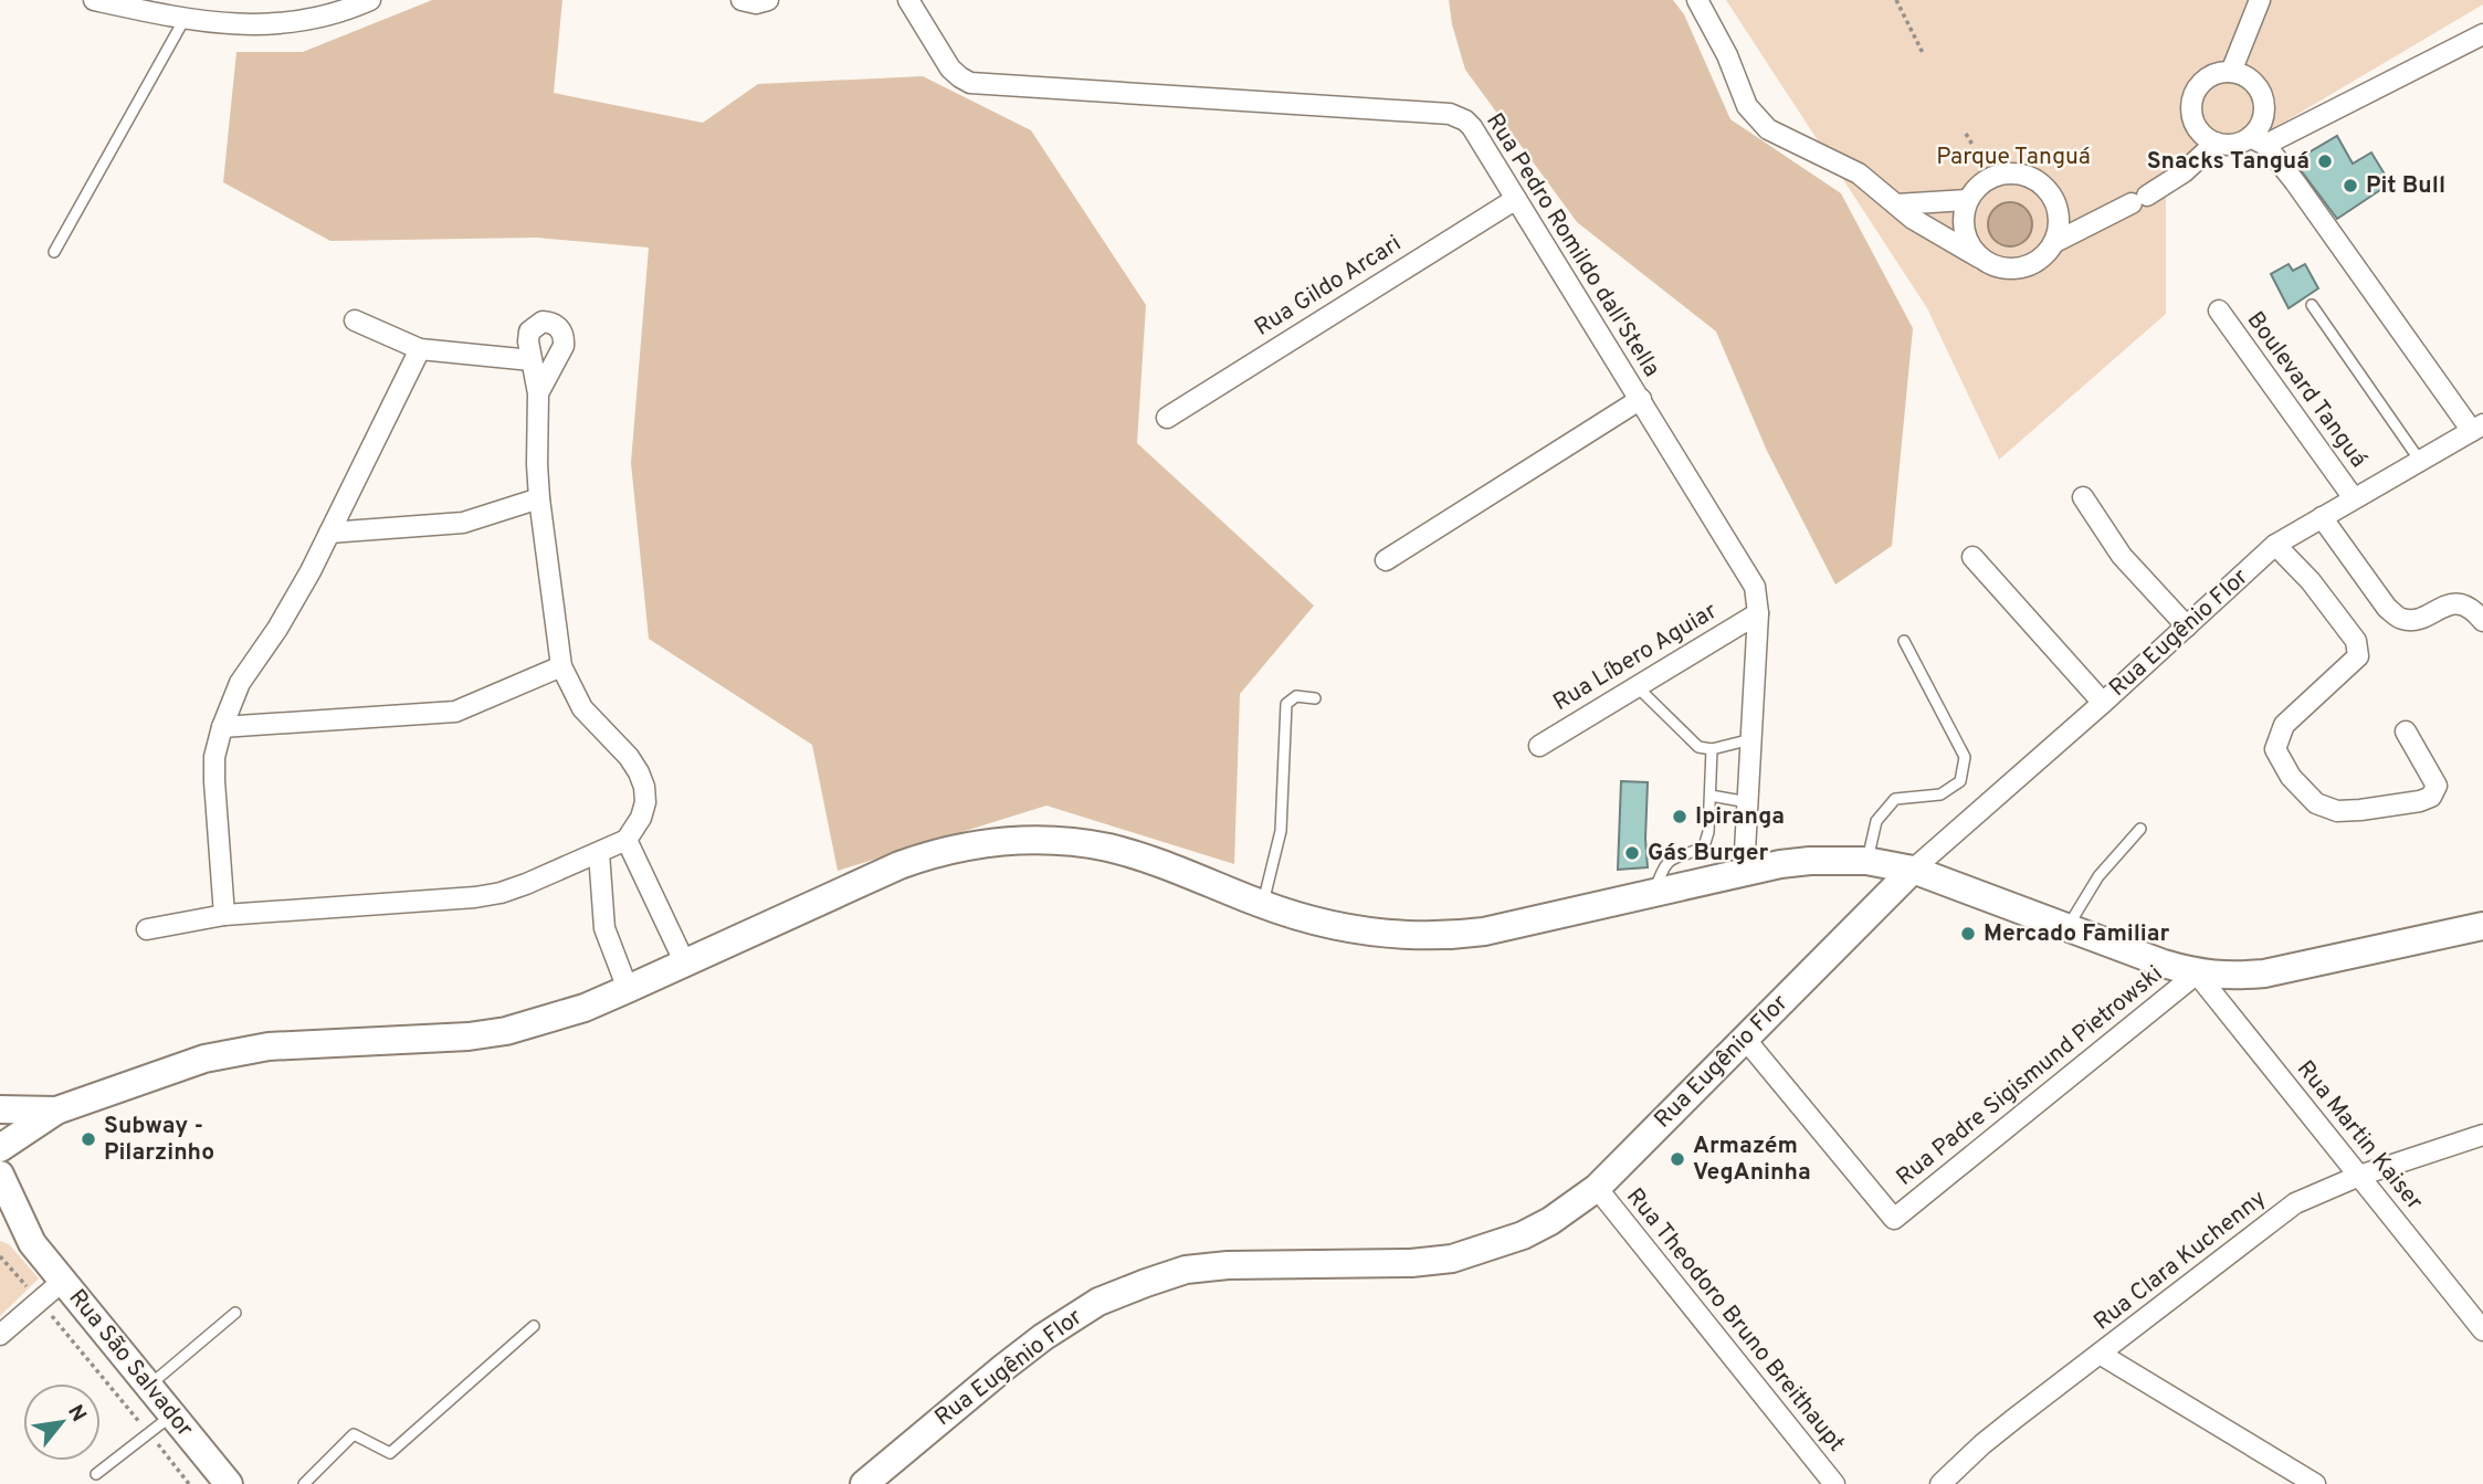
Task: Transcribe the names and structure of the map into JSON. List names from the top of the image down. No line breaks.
{"streets":{"main road":["Rua Eugênio Flor","Rua São Salvador"],"street":["Rua Pedro Romildo dall'Stella","Rua Gildo Arcari","Boulevard Tanguá","Rua Líbero Aguiar","Rua Padre Sigismund Pietrowski","Rua Martin Kaiser","Rua Clara Kuchenny","Rua Theodoro Bruno Breithaupt"]},"crossings":[["Rua Pedro Romildo dall'Stella","Rua Gildo Arcari"],["Rua Pedro Romildo dall'Stella","Rua Líbero Aguiar"],["Boulevard Tanguá","Rua Eugênio Flor"],["Rua Eugênio Flor","Rua Padre Sigismund Pietrowski"],["Rua Eugênio Flor","Rua Theodoro Bruno Breithaupt"],["Rua Padre Sigismund Pietrowski","Rua Martin Kaiser"],["Rua Martin Kaiser","Rua Clara Kuchenny"]],"parks":["Parque Tanguá"],"places":["Snacks Tanguá","Pit Bull","Ipiranga","Gás Burger","Mercado Familiar","Subway - Pilarzinho","Armazém VegAninha"],"north":"top right"}
